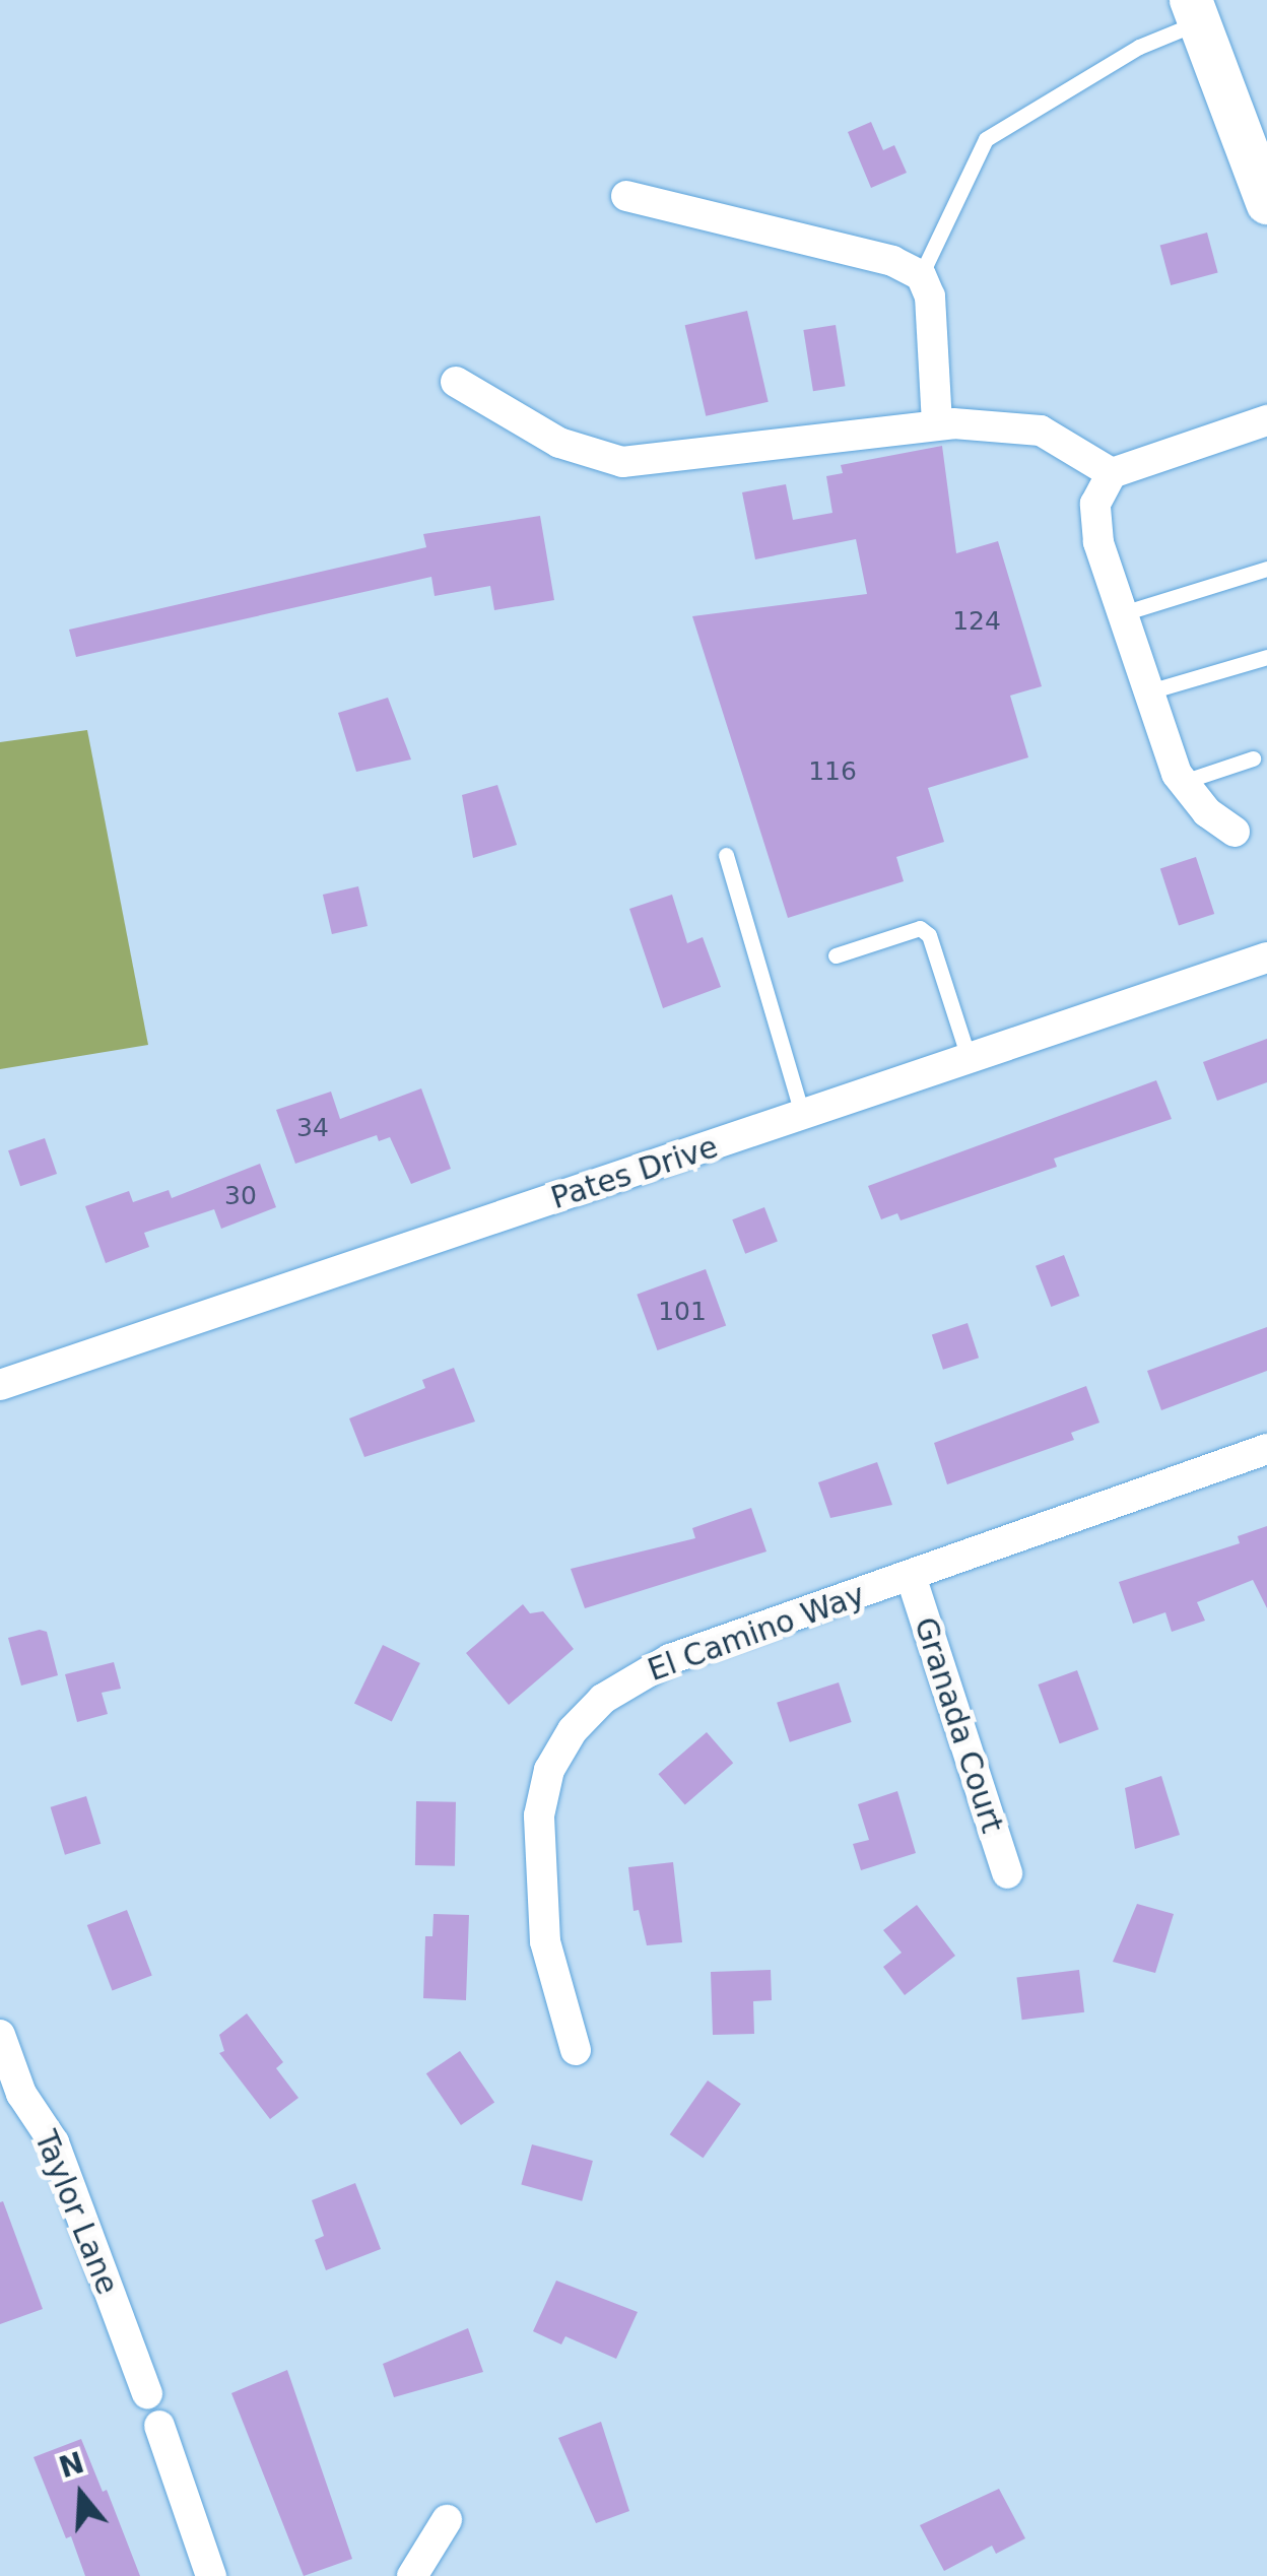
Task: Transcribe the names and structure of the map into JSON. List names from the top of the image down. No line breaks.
{"streets":{"street":["Pates Drive","El Camino Way","Granada Court","Taylor Lane"]},"crossings":[["El Camino Way","Granada Court"]],"house_numbers":["124","116","34","30","101"],"north":"top"}
